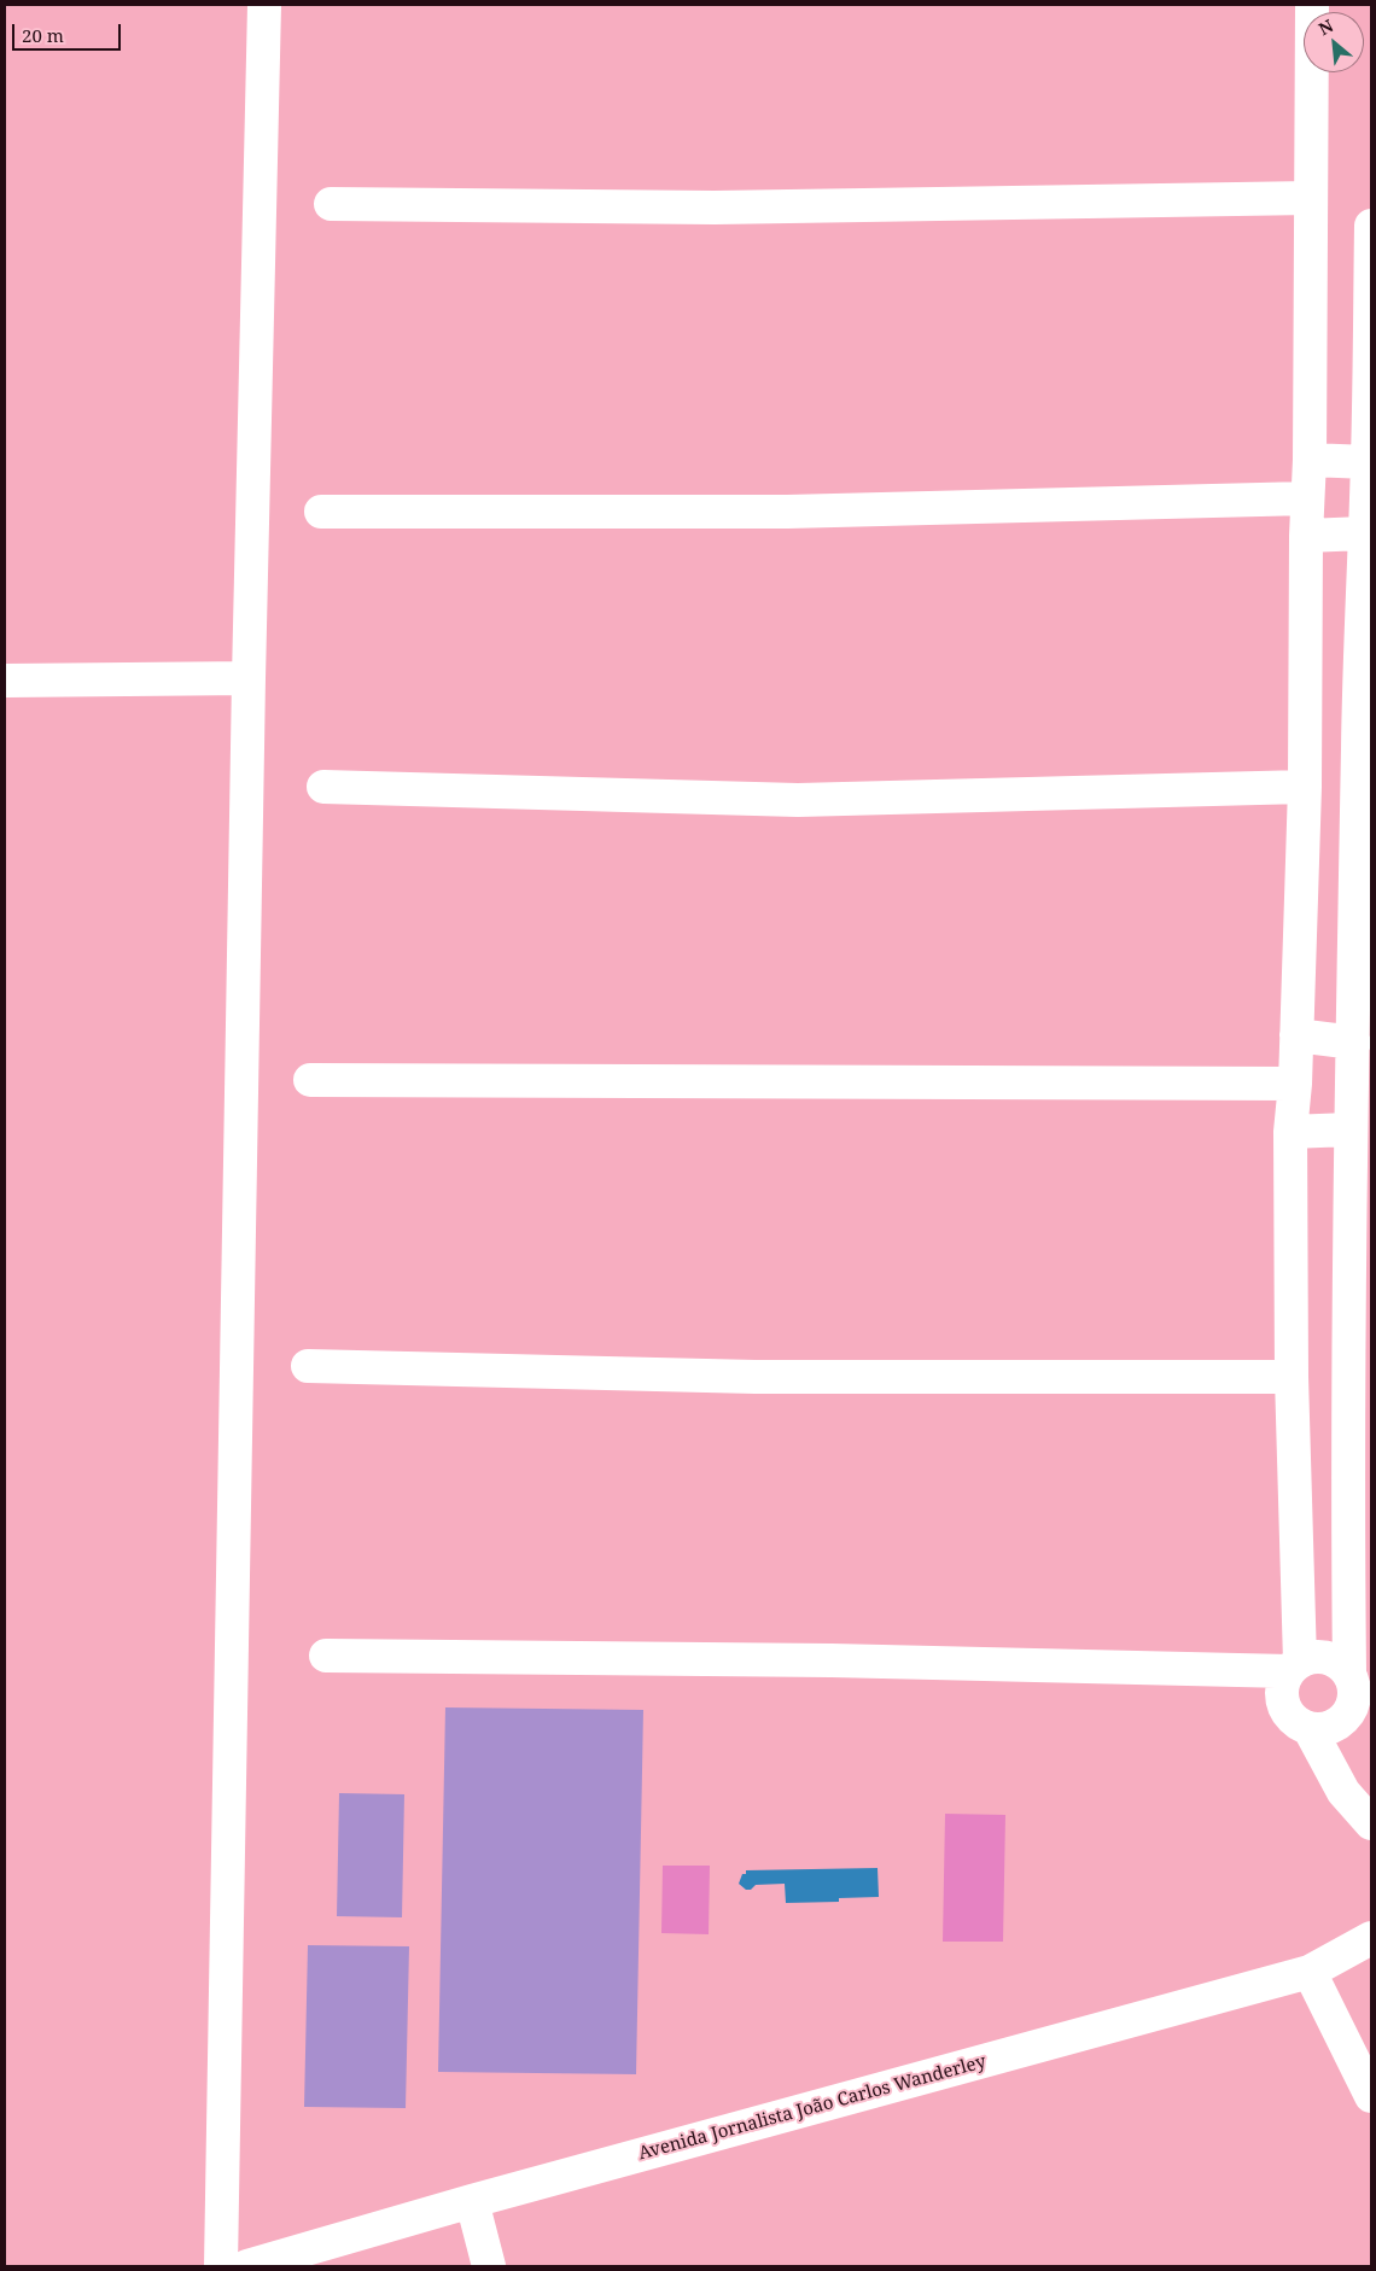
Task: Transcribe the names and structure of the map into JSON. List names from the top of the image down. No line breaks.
{"streets":{"street":["Avenida Jornalista João Carlos Wanderley"]},"scale_bar":"20 m","north":"top left"}
